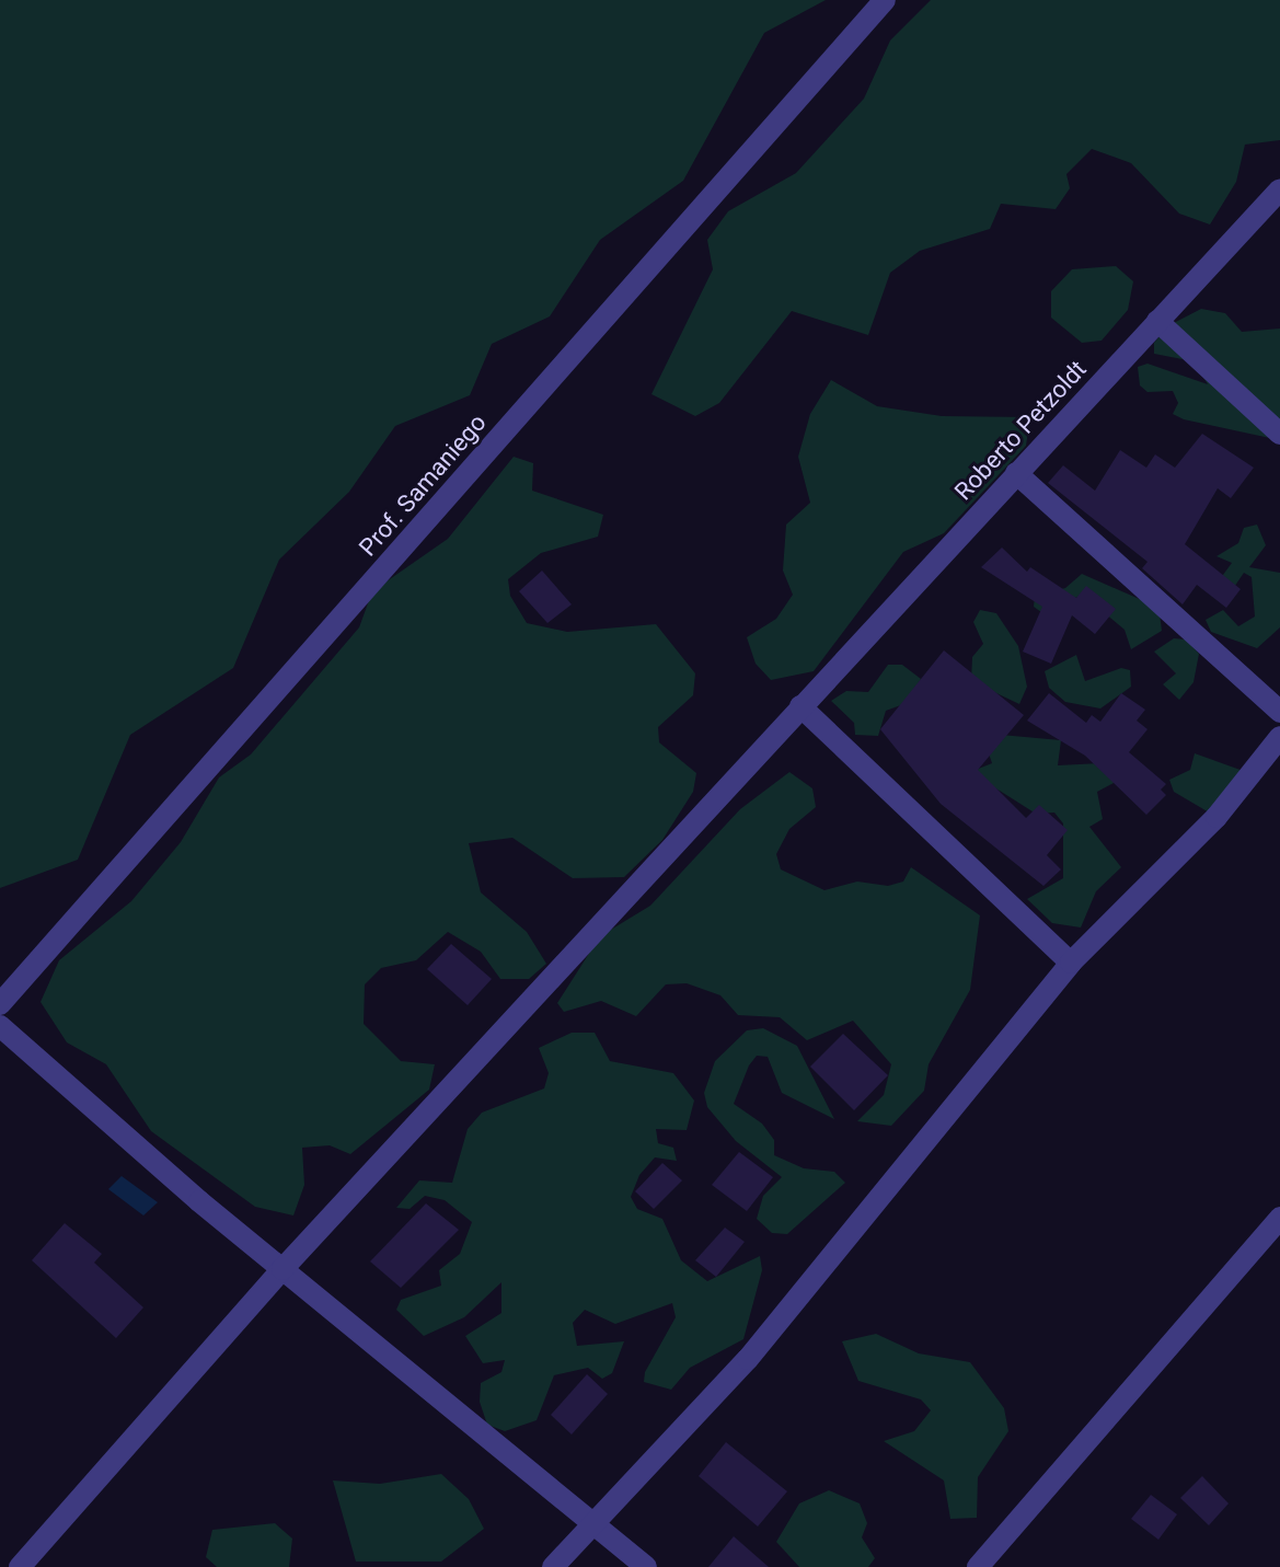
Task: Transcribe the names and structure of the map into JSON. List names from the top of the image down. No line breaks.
{"streets":{"street":["Roberto Petzoldt","Prof. Samaniego"]}}
